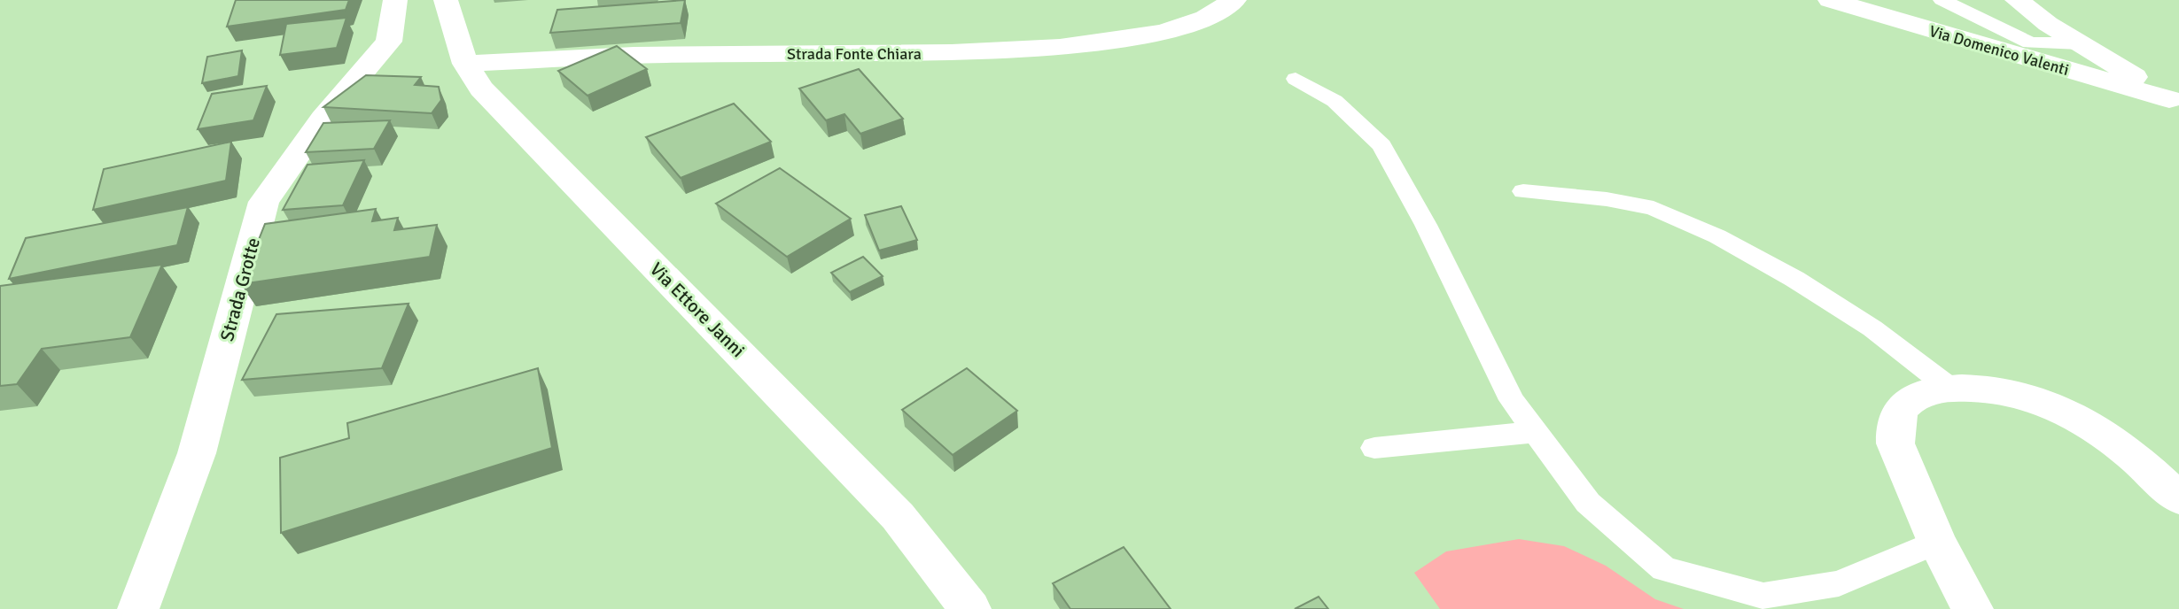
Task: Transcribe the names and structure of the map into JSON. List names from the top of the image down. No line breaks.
{"streets":{"street":["Via Domenico Valenti","Strada Fonte Chiara","Strada Grotte","Via Ettore Janni"]},"crossings":[["Strada Fonte Chiara","Via Ettore Janni"]]}
